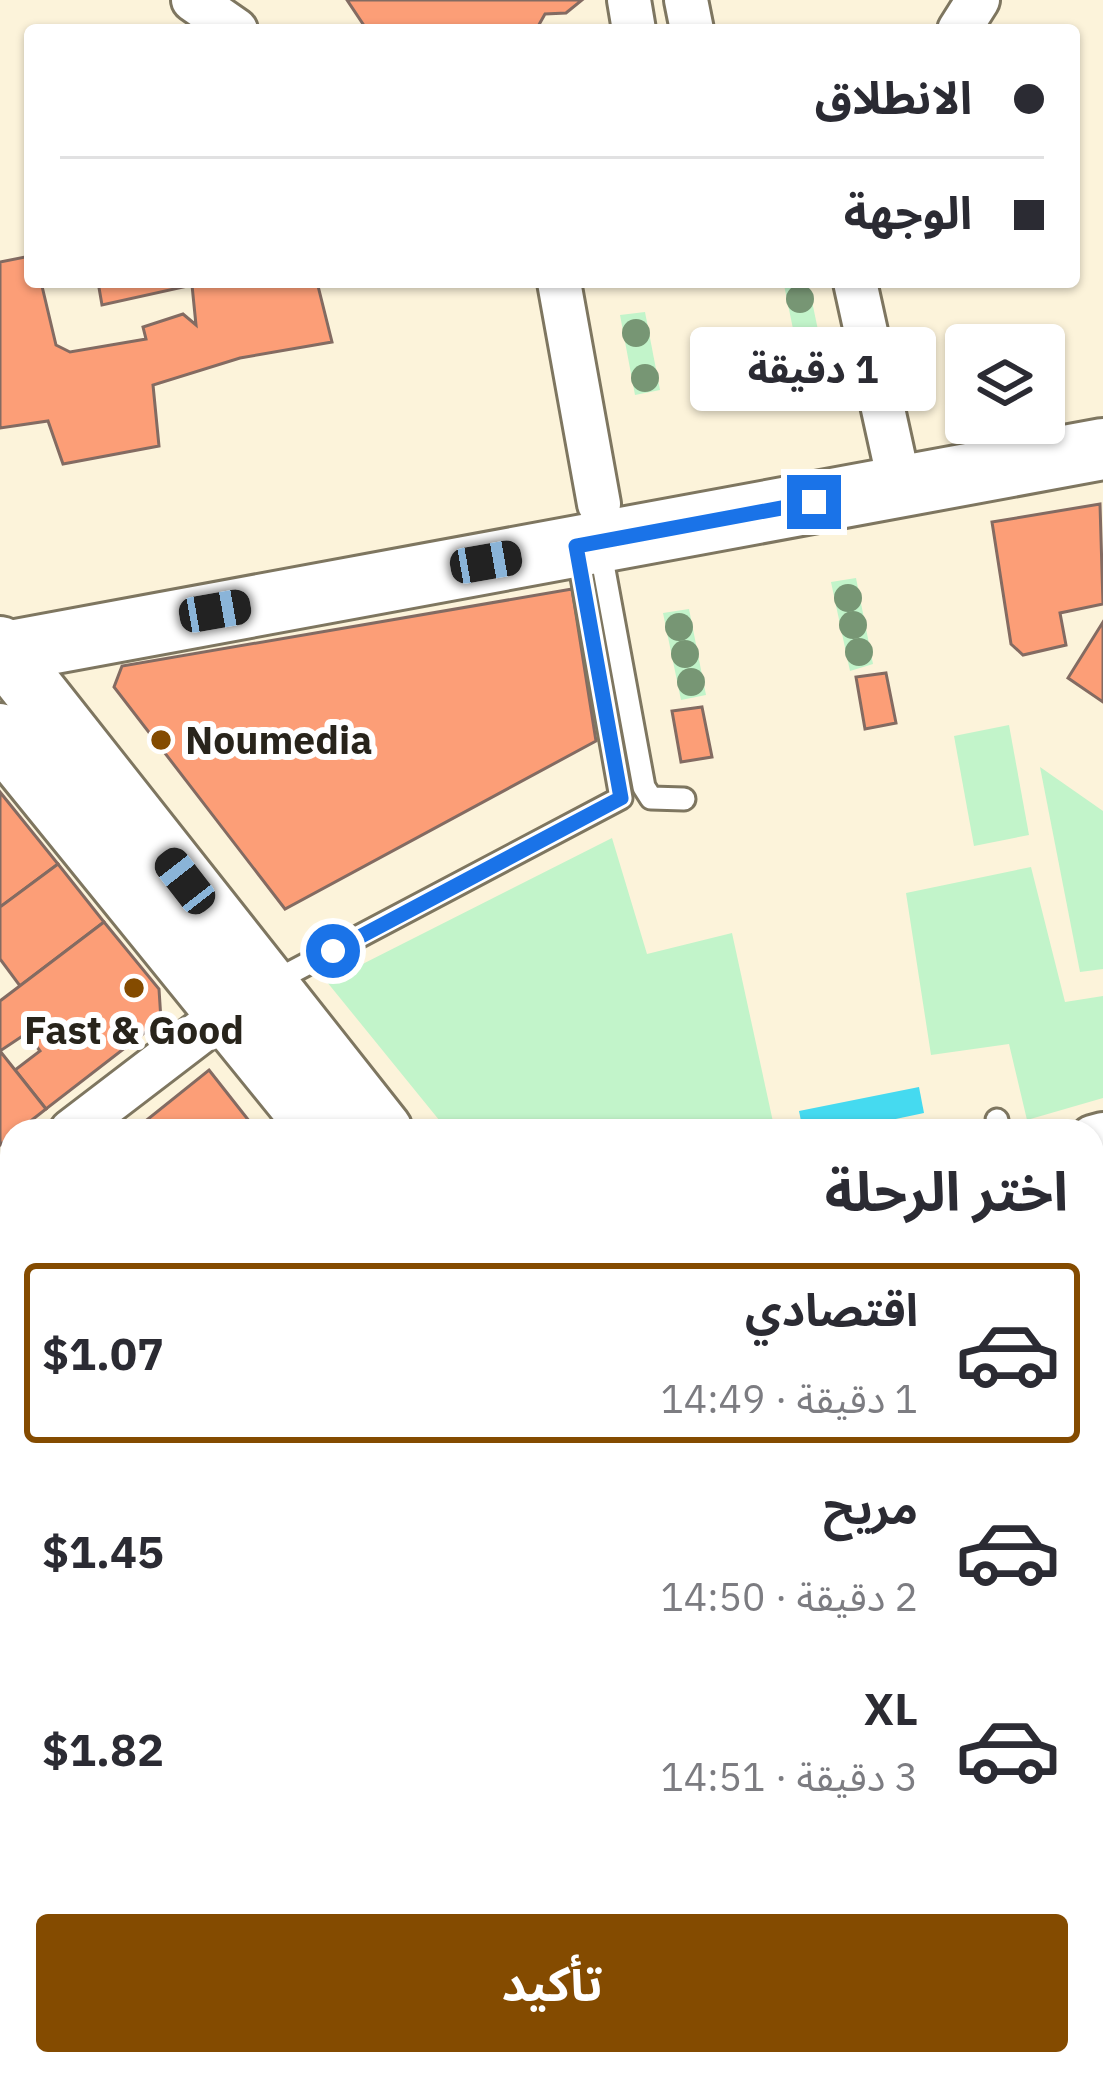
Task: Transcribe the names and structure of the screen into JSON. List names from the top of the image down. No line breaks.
{"places":["Noumedia","Fast & Good"],"page":{"banner":["الانطلاق","الوجهة"],"bubble":"1 دقيقة","heading":"اختر الرحلة","list":[{"name":"اقتصادي","note":"1 دقيقة · 14:49","value":"$1.07"},{"name":"مريح","note":"2 دقيقة · 14:50","value":"$1.45"},{"name":"XL","note":"3 دقيقة · 14:51","value":"$1.82"}],"buttons":"تأكيد"}}
